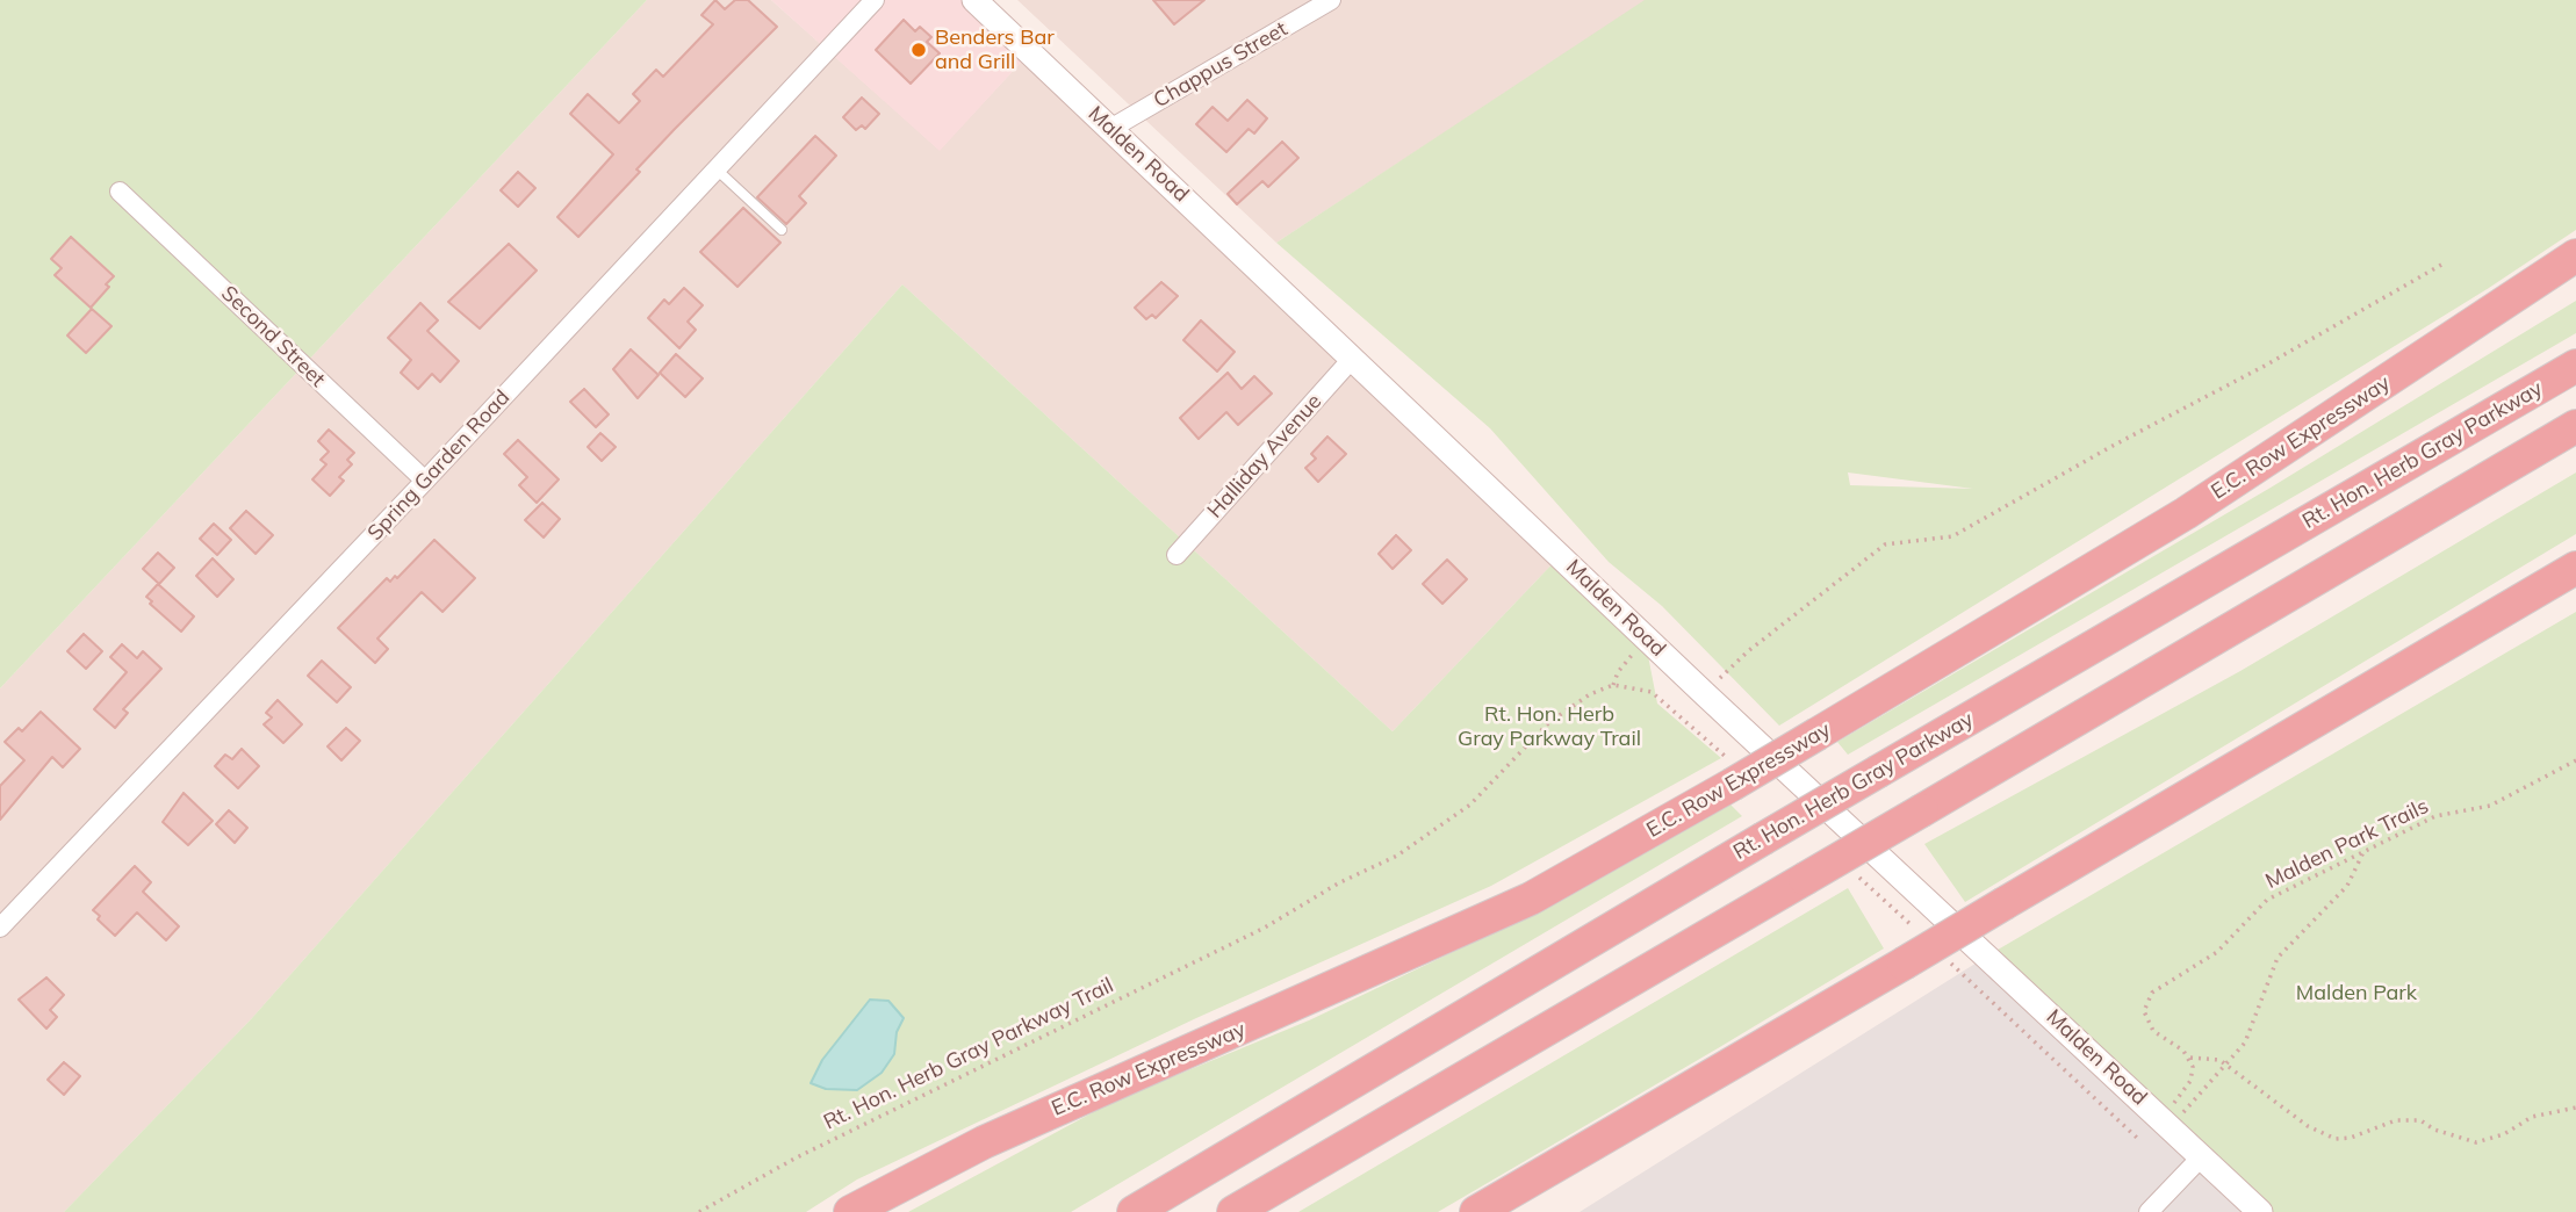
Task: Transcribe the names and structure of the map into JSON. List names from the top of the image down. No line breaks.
{"streets":{"highway":["E.C. Row Expressway","Rt. Hon. Herb Gray Parkway"],"main road":["Malden Road"],"street":["Chappus Street","Second Street","Halliday Avenue","Spring Garden Road"],"path":["Malden Park Trails","Rt. Hon. Herb Gray Parkway Trail"]},"crossings":[["Chappus Street","Malden Road"],["Malden Road","Halliday Avenue"],["Second Street","Spring Garden Road"]],"parks":["Rt. Hon. Herb Gray Parkway Trail","Malden Park"],"places":["Benders Bar and Grill"]}
